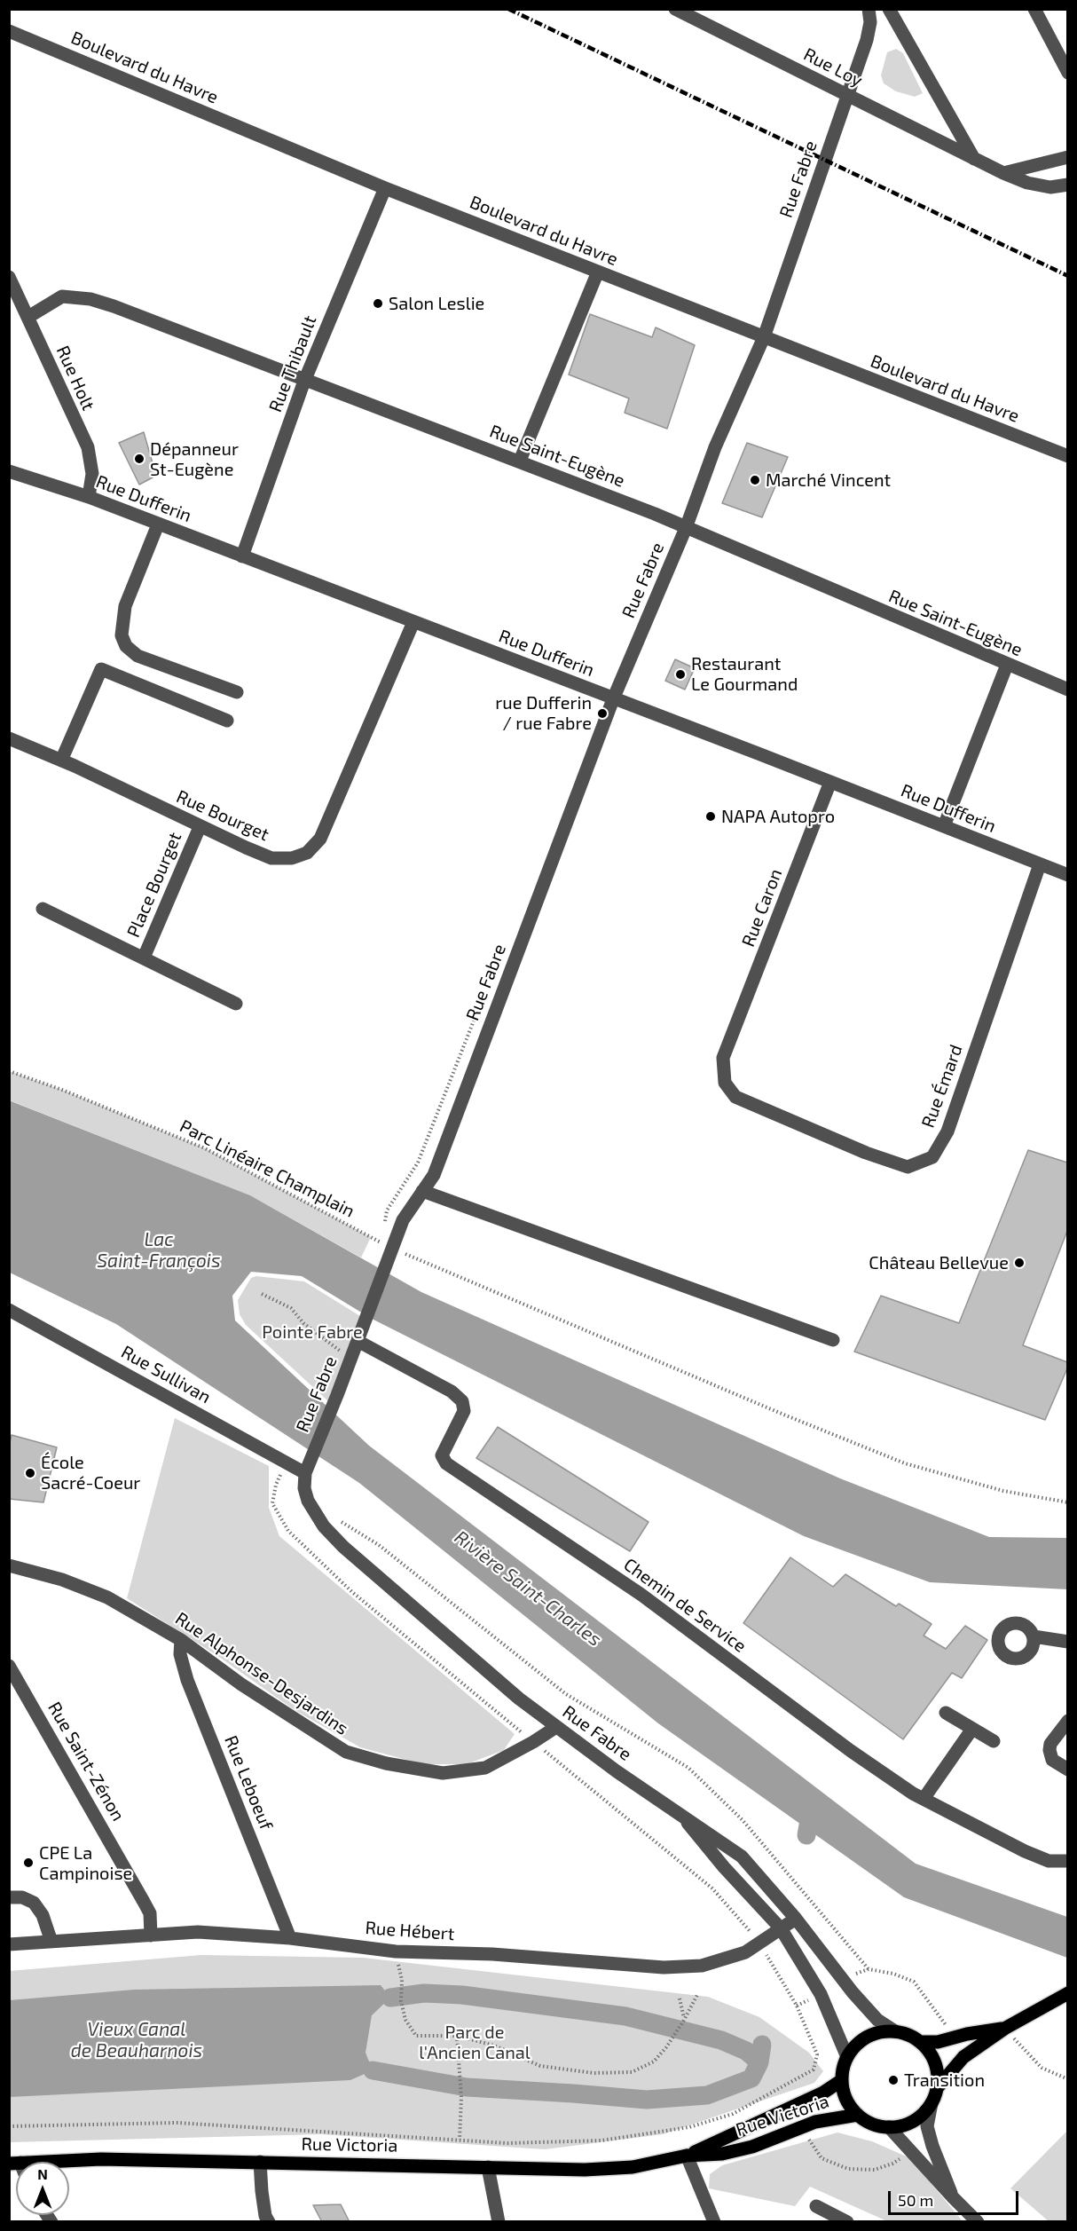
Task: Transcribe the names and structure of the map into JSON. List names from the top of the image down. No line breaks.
{"streets":{"main road":["Rue Victoria"],"street":["Boulevard du Havre","Rue Loy","Rue Fabre","Rue Thibault","Rue Holt","Rue Saint-Eugène","Rue Dufferin","Rue Bourget","Place Bourget","Rue Caron","Rue Émard","Rue Sullivan","Chemin de Service","Rue Alphonse-Desjardins","Rue Saint-Zénon","Rue Leboeuf","Rue Hébert"],"path":["Parc Linéaire Champlain"]},"crossings":[["Boulevard du Havre","Rue Fabre"],["Boulevard du Havre","Rue Thibault"],["Rue Loy","Rue Fabre"],["Rue Fabre","Rue Saint-Eugène"],["Rue Fabre","Rue Dufferin"],["Rue Fabre","Parc Linéaire Champlain"],["Rue Fabre","Rue Sullivan"],["Rue Fabre","Chemin de Service"],["Rue Fabre","Rue Alphonse-Desjardins"],["Rue Fabre","Rue Hébert"],["Rue Fabre","Rue Victoria"],["Rue Thibault","Rue Saint-Eugène"],["Rue Thibault","Rue Dufferin"],["Rue Holt","Rue Saint-Eugène"],["Rue Holt","Rue Dufferin"],["Rue Dufferin","Rue Bourget"],["Rue Dufferin","Rue Caron"],["Rue Dufferin","Rue Émard"],["Rue Bourget","Place Bourget"],["Rue Caron","Rue Émard"],["Rue Alphonse-Desjardins","Rue Leboeuf"],["Rue Saint-Zénon","Rue Hébert"],["Rue Leboeuf","Rue Hébert"]],"water":["Lac Saint-François","Rivière Saint-Charles","Vieux Canal de Beauharnois"],"parks":["Pointe Fabre","Parc de l'Ancien Canal"],"places":["Salon Leslie","Dépanneur St-Eugène","Marché Vincent","Restaurant Le Gourmand","rue Dufferin / rue Fabre","NAPA Autopro","Château Bellevue","École Sacré-Coeur","CPE La Campinoise","Transition"],"scale_bar":"50 m","north":"top"}
